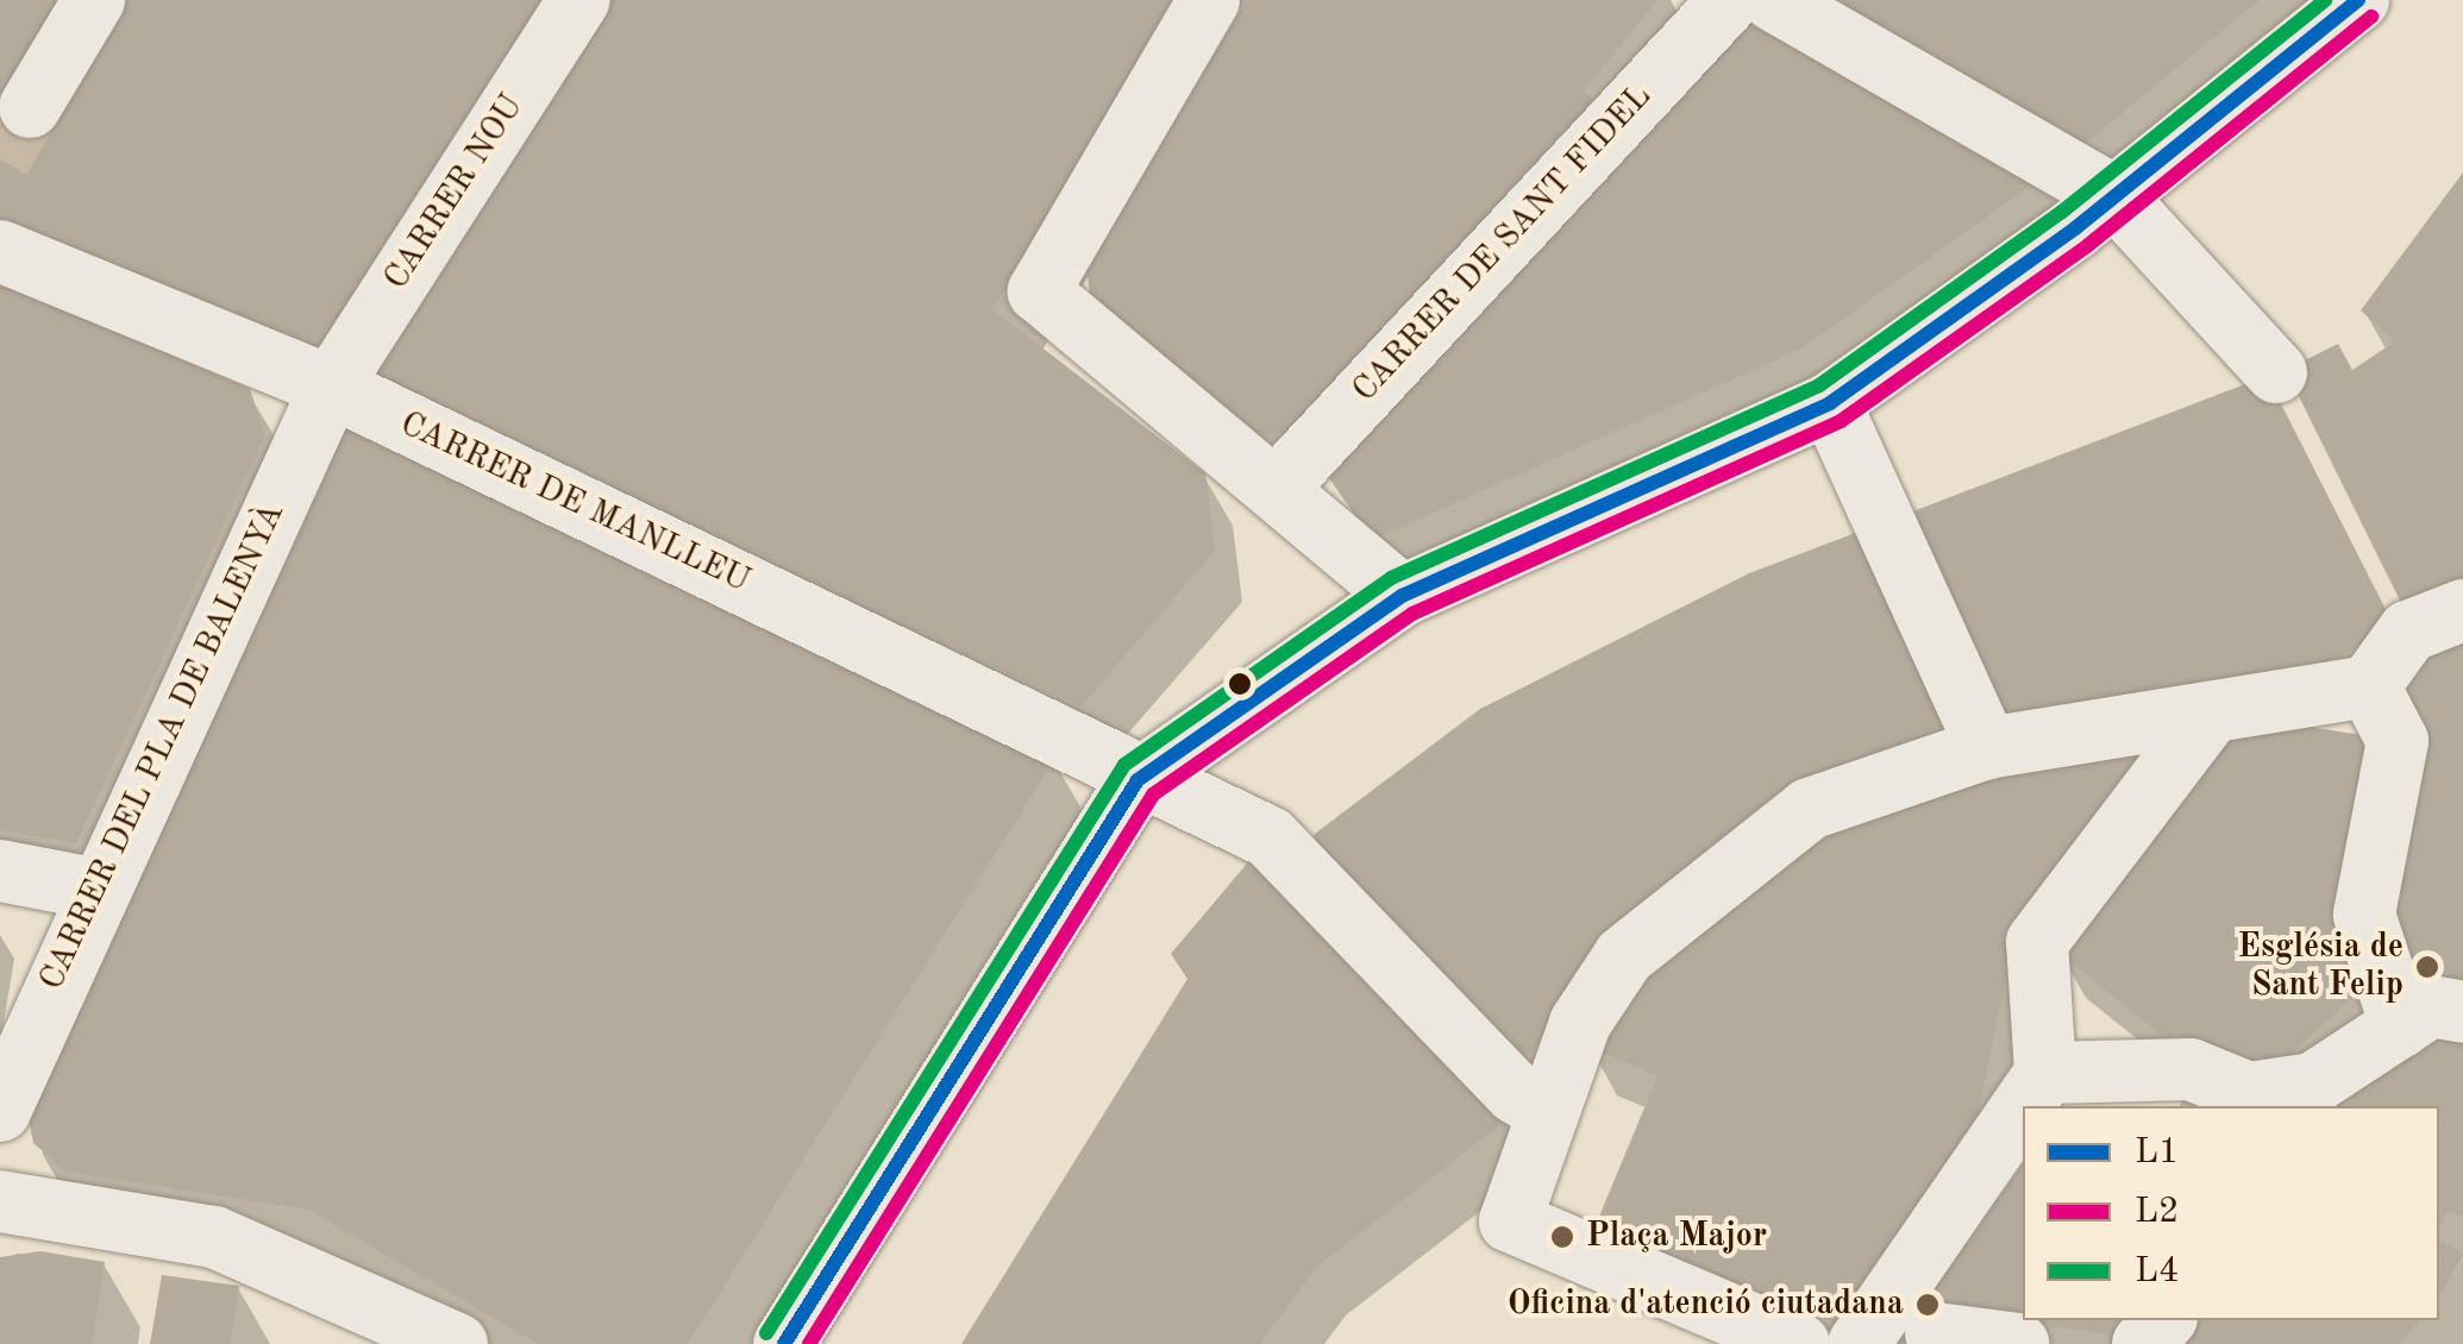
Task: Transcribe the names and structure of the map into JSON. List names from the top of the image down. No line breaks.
{"streets":{"street":["CARRER NOU","CARRER DE SANT FIDEL","CARRER DE MANLLEU","CARRER DEL PLA DE BALENYÀ"]},"crossings":[["CARRER NOU","CARRER DE MANLLEU"],["CARRER NOU","CARRER DEL PLA DE BALENYÀ"],["CARRER DE MANLLEU","CARRER DEL PLA DE BALENYÀ"]],"places":["Església de Sant Felip","Plaça Major","Oficina d'atenció ciutadana"],"lines":["transit line L1","transit line L4","transit line L2"],"legend":["L1","L2","L4"]}
